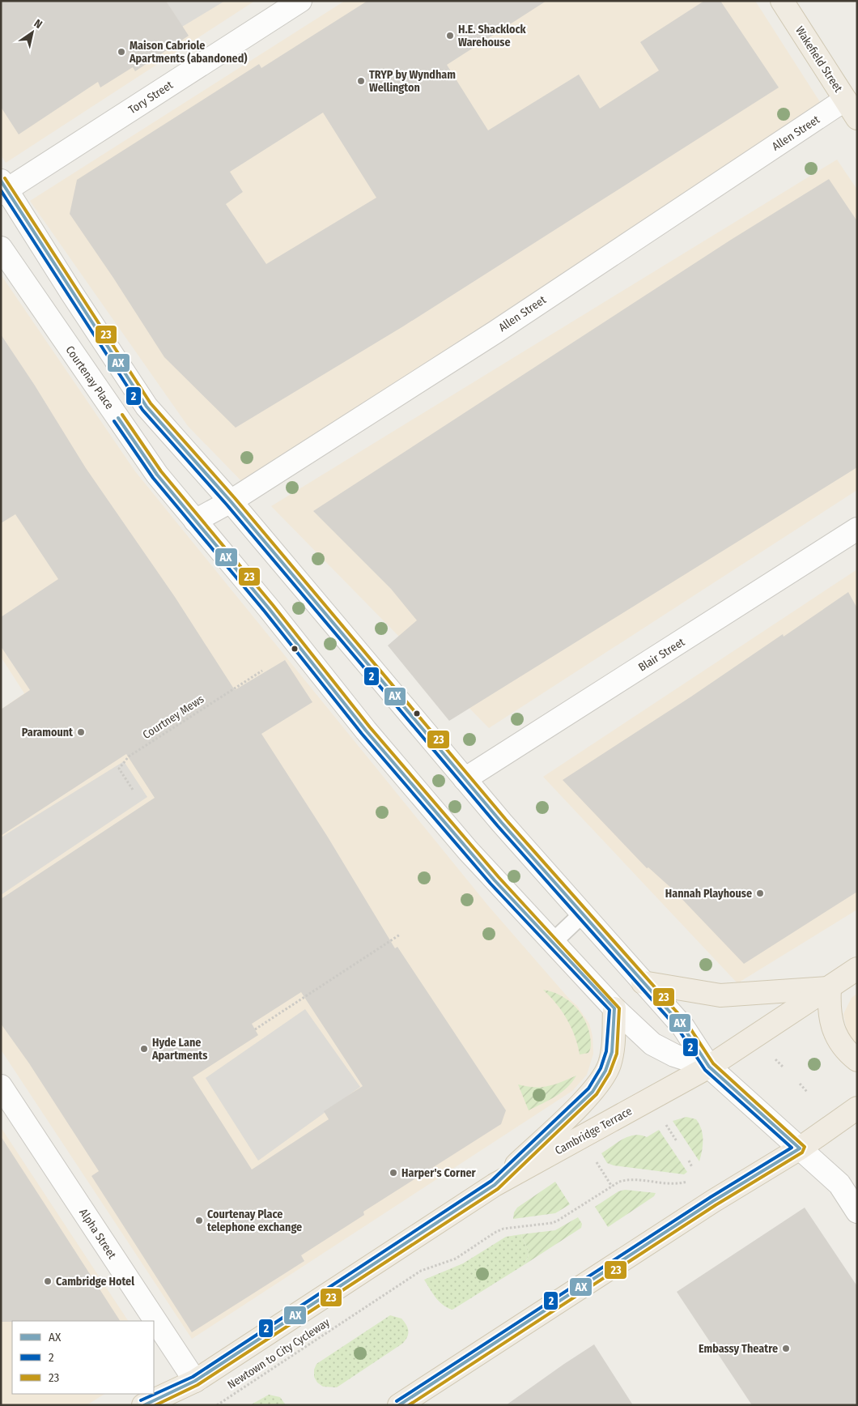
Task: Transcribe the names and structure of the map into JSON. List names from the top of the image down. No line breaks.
{"streets":{"main road":["Wakefield Street","Cambridge Terrace"],"street":["Tory Street","Allen Street","Courtenay Place","Blair Street","Alpha Street"],"path":["Courtney Mews","Newtown to City Cycleway"]},"crossings":[["Wakefield Street","Allen Street"],["Tory Street","Courtenay Place"],["Allen Street","Courtenay Place"],["Courtenay Place","Blair Street"],["Courtenay Place","Cambridge Terrace"],["Cambridge Terrace","Alpha Street"]],"places":["H.E. Shacklock Warehouse","Maison Cabriole Apartments (abandoned)","TRYP by Wyndham Wellington","Paramount","Hannah Playhouse","Hyde Lane Apartments","Harper's Corner","Courtenay Place telephone exchange","Cambridge Hotel","Embassy Theatre"],"lines":["transit line 23","transit line AX","transit line 2"],"legend":["AX","2","23"],"north":"top right"}
